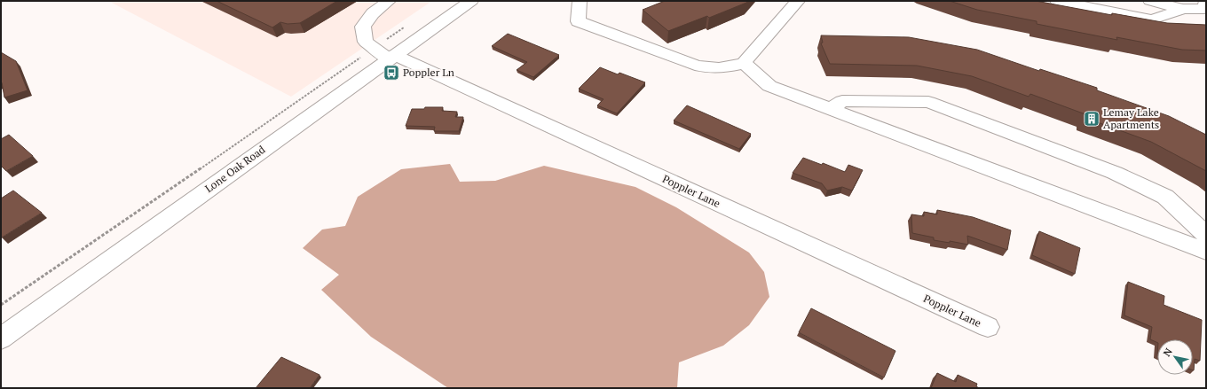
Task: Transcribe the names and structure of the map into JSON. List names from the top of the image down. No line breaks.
{"streets":{"street":["Lone Oak Road","Poppler Lane"]},"crossings":[["Lone Oak Road","Poppler Lane"]],"places":{"bus stop":["Poppler Ln"],"building":["Lemay Lake Apartments"]},"north":"top left"}
